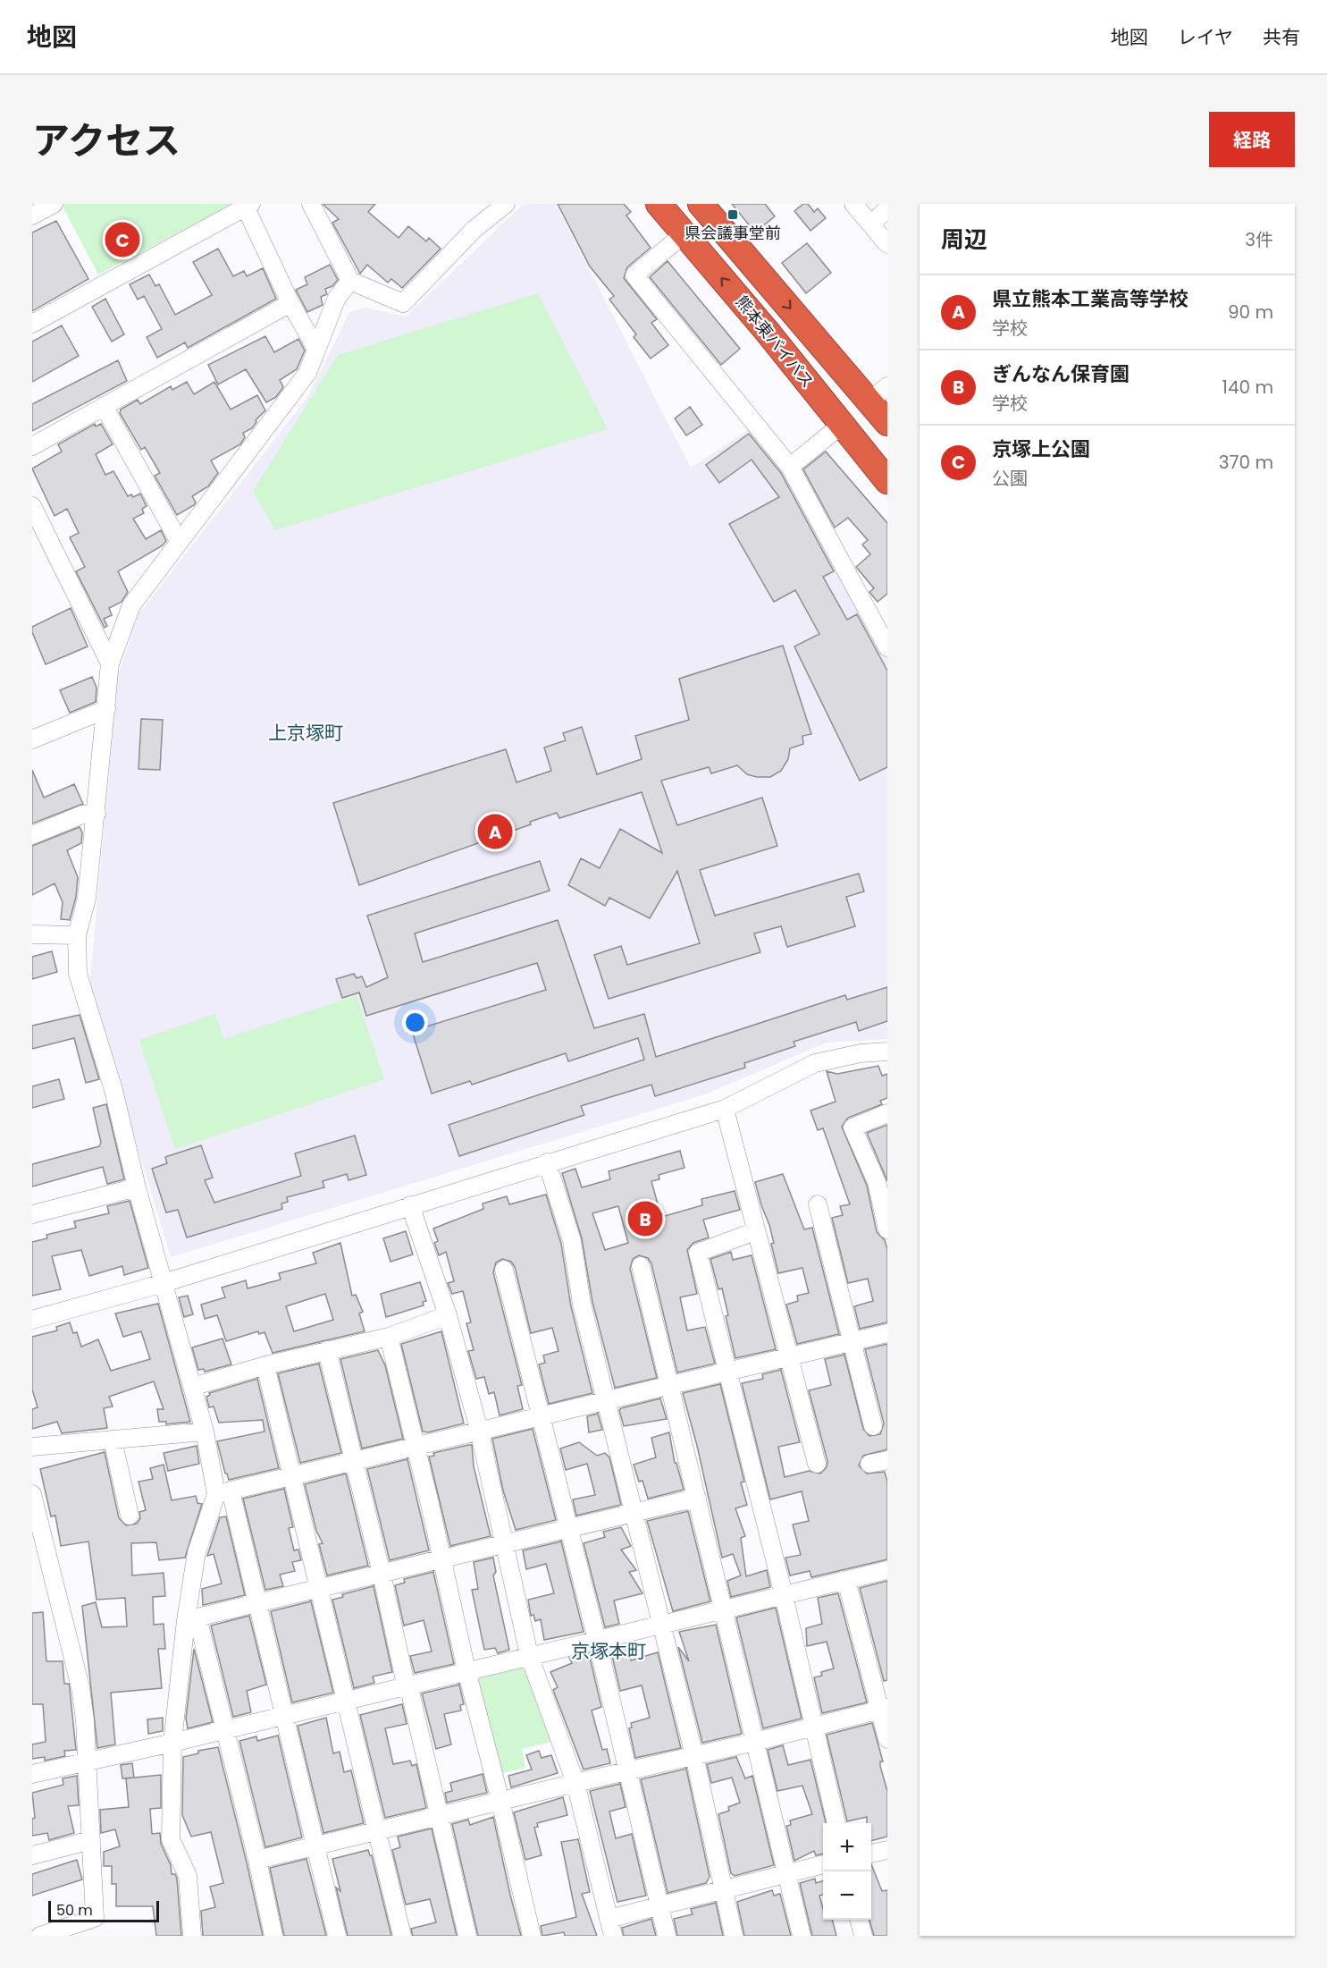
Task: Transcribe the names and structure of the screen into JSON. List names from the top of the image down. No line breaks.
{"streets":{"highway":["熊本東バイパス"]},"districts":["上京塚町","京塚本町"],"places":{"transit":["県会議事堂前"]},"scale_bar":"50 m","page":{"header":"地図","nav":["地図","レイヤ","共有"],"title":"アクセス","buttons":"経路","heading":["周辺","3件"],"pins":["C","A","B"],"list":[{"mark":"A","name":"県立熊本工業高等学校","note":"学校","value":"90 m"},{"mark":"B","name":"ぎんなん保育園","note":"学校","value":"140 m"},{"mark":"C","name":"京塚上公園","note":"公園","value":"370 m"}],"map_buttons":["+","−"],"scale":"50 m"}}
